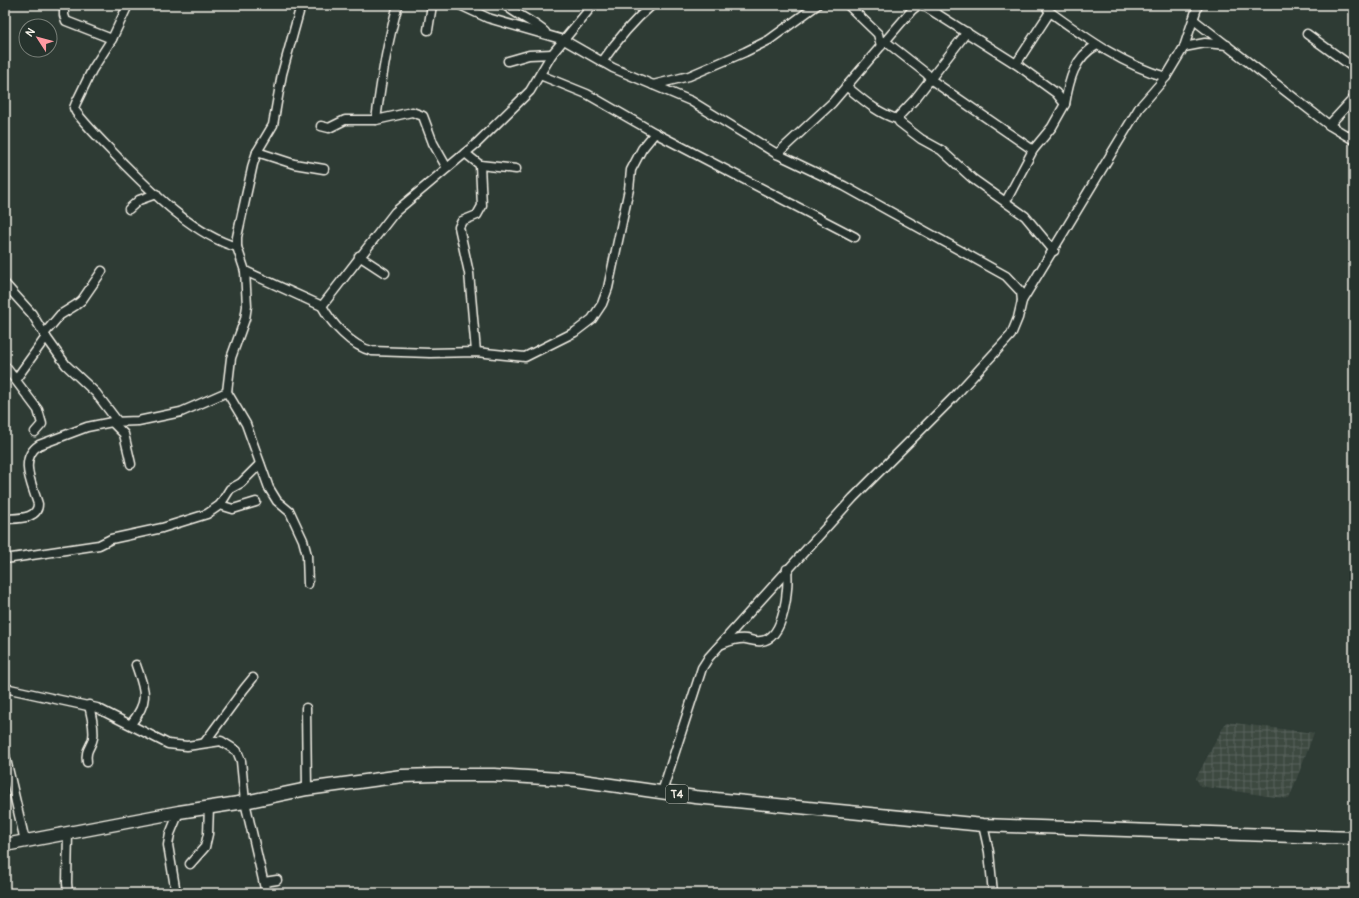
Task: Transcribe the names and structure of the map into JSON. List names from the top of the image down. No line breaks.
{"streets":{"highway":["T4"]},"north":"top left"}
